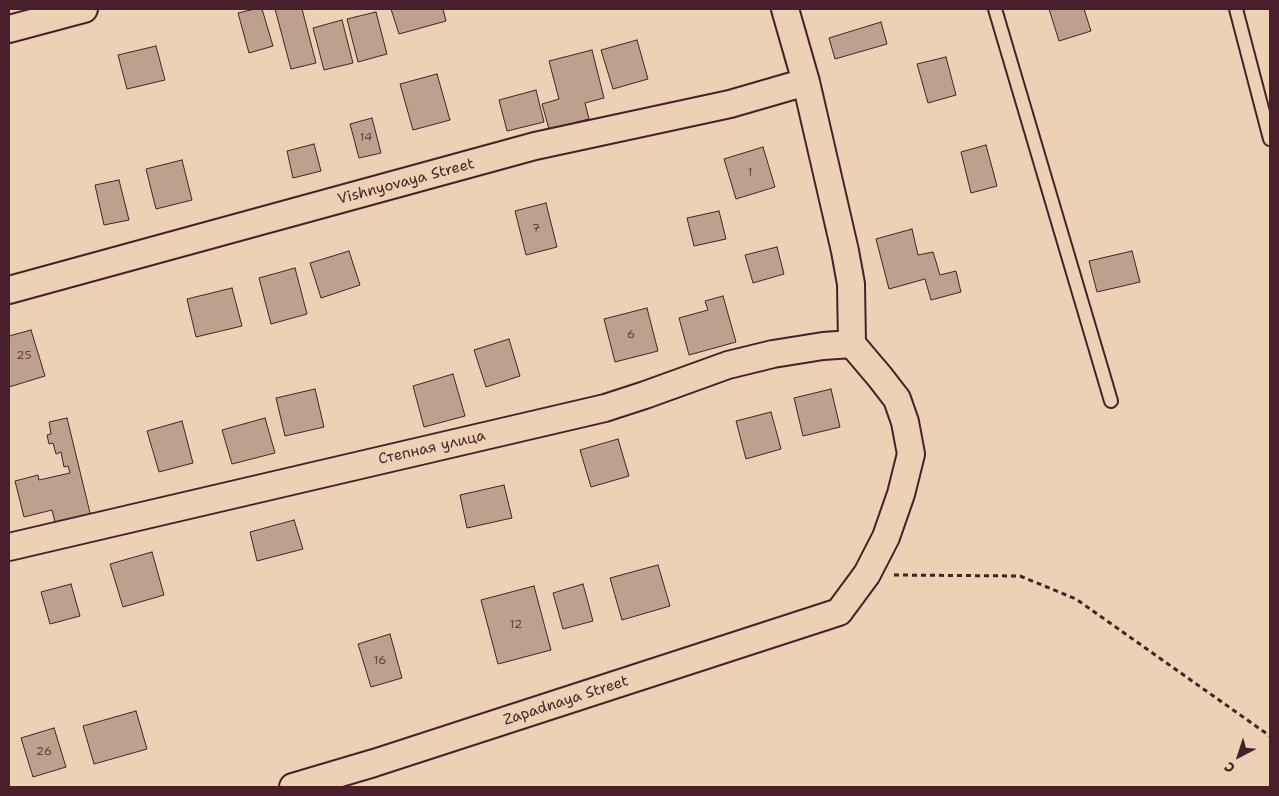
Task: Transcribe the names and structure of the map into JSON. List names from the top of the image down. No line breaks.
{"streets":{"street":["Vishnyovaya Street","Степная улица","Zapadnaya Street"]},"house_numbers":["14","1","7","6","25","12","16","26"],"north":"bottom left"}
